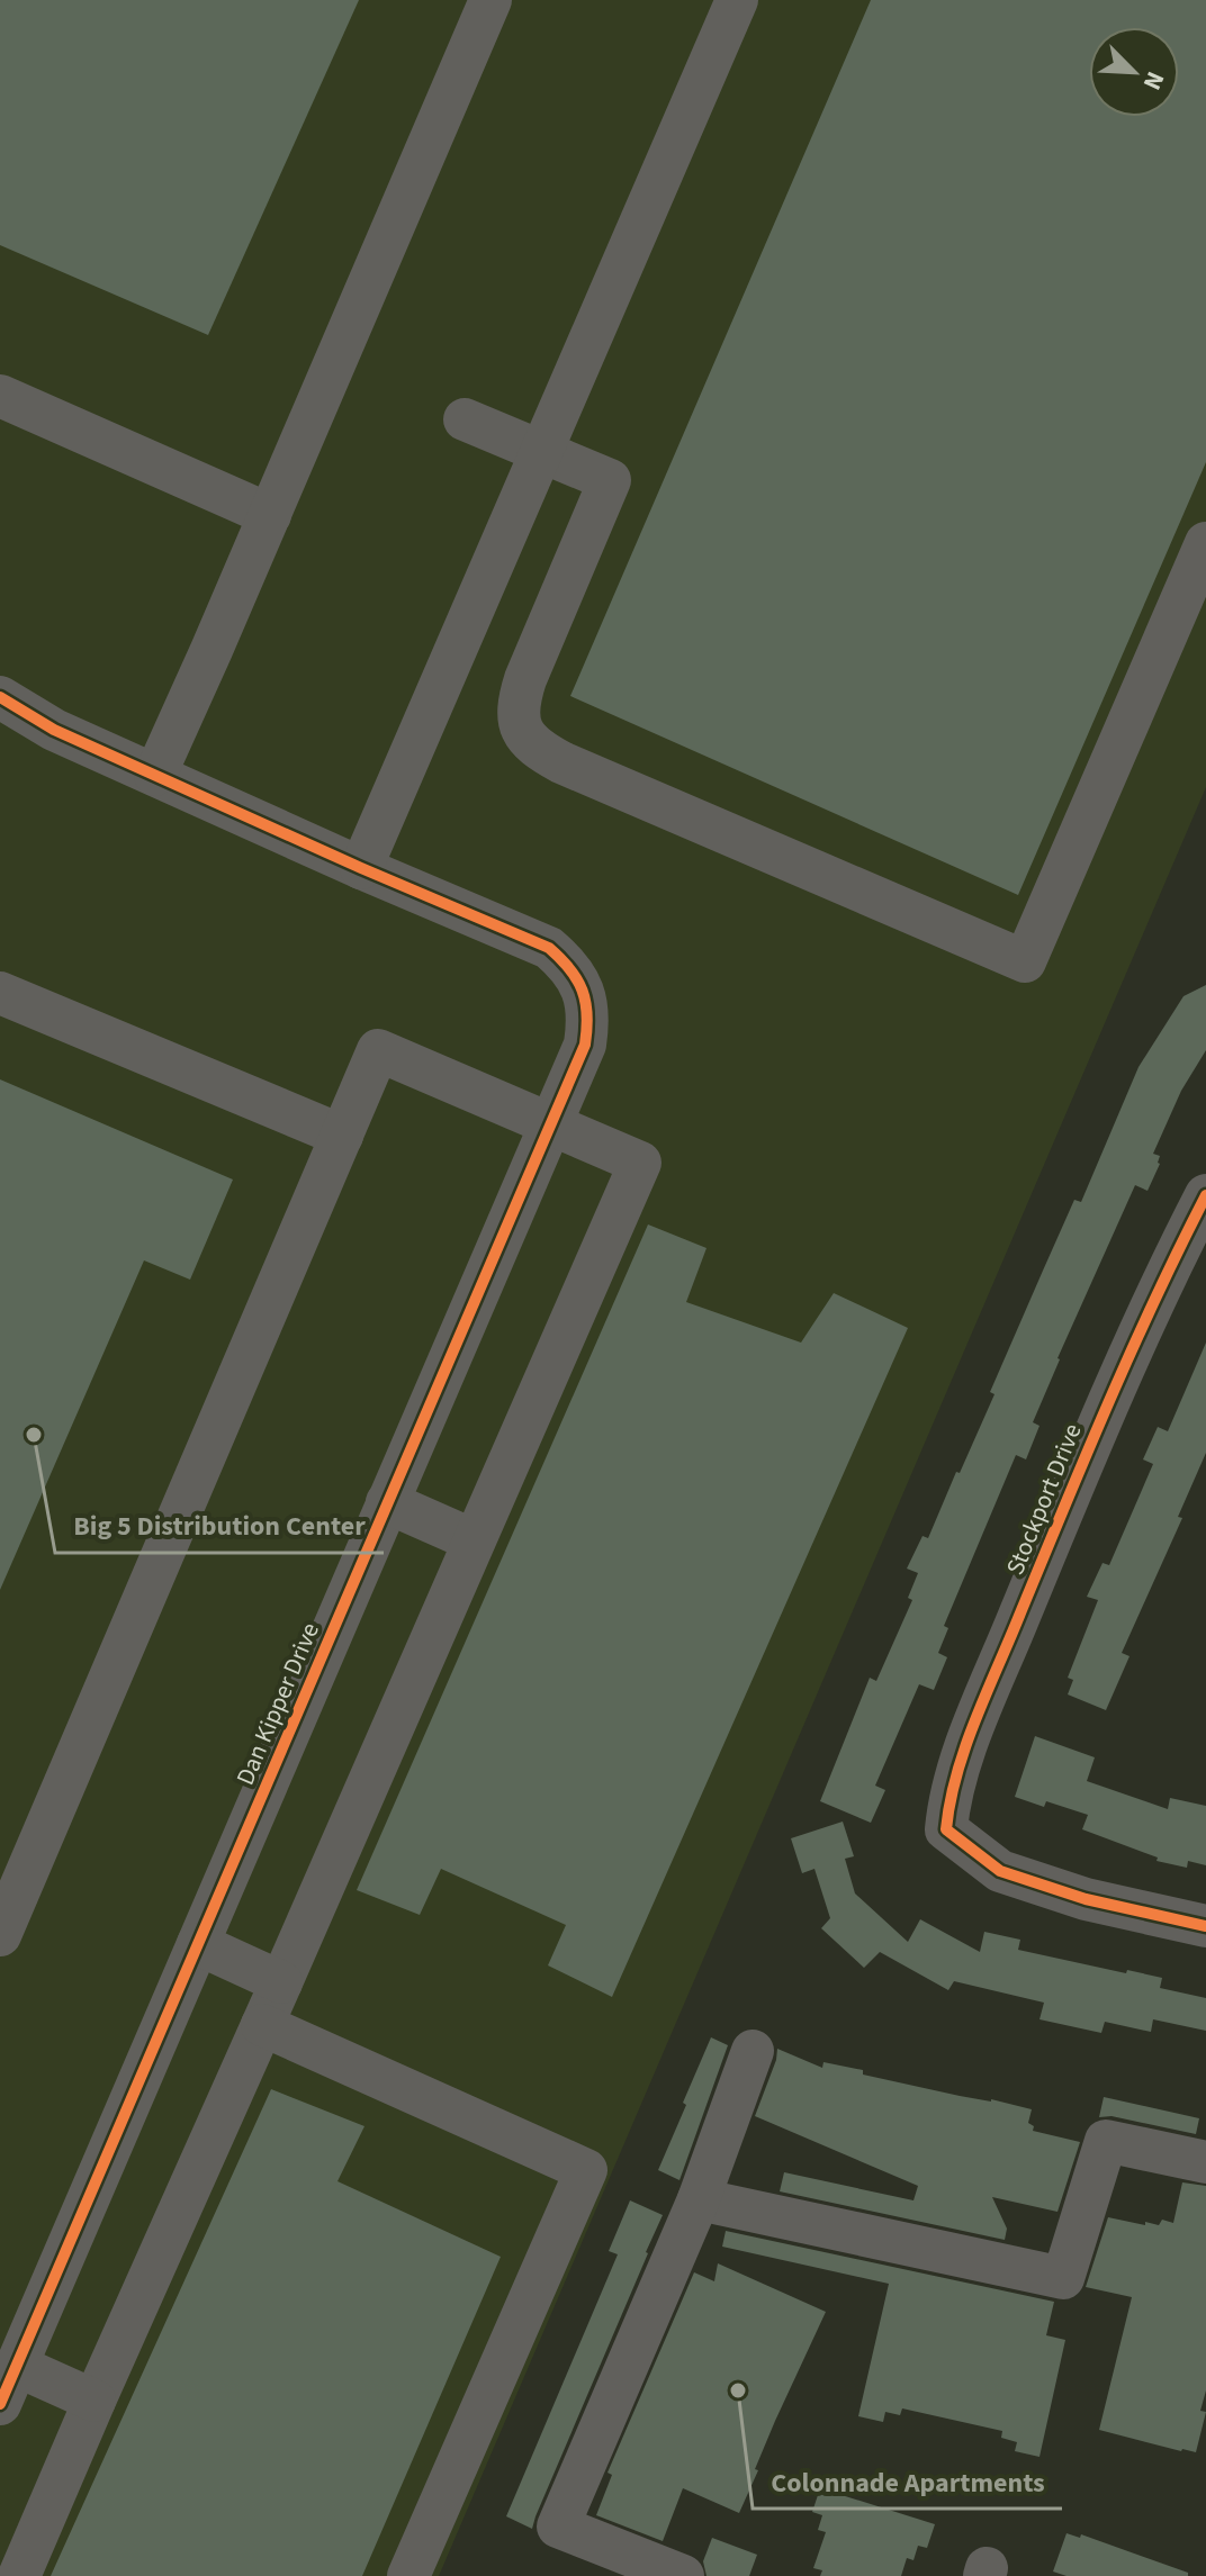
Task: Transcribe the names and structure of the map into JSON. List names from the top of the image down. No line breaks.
{"streets":{"street":["Stockport Drive","Dan Kipper Drive"]},"places":["Big 5 Distribution Center","Colonnade Apartments"],"north":"bottom right"}
